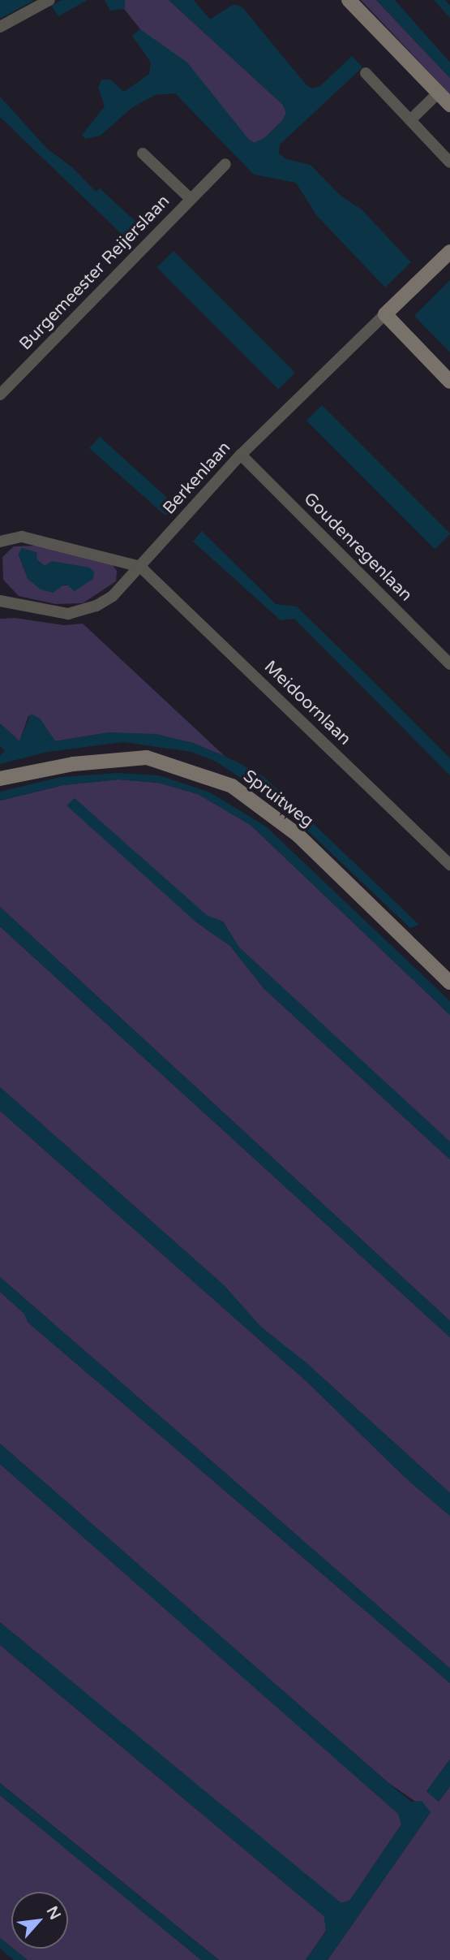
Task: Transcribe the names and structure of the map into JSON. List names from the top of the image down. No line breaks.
{"streets":{"main road":["Spruitweg"],"street":["Burgemeester Reijerslaan","Berkenlaan","Goudenregenlaan","Meidoornlaan"]},"crossings":[["Berkenlaan","Goudenregenlaan"],["Berkenlaan","Meidoornlaan"]],"north":"top right"}
